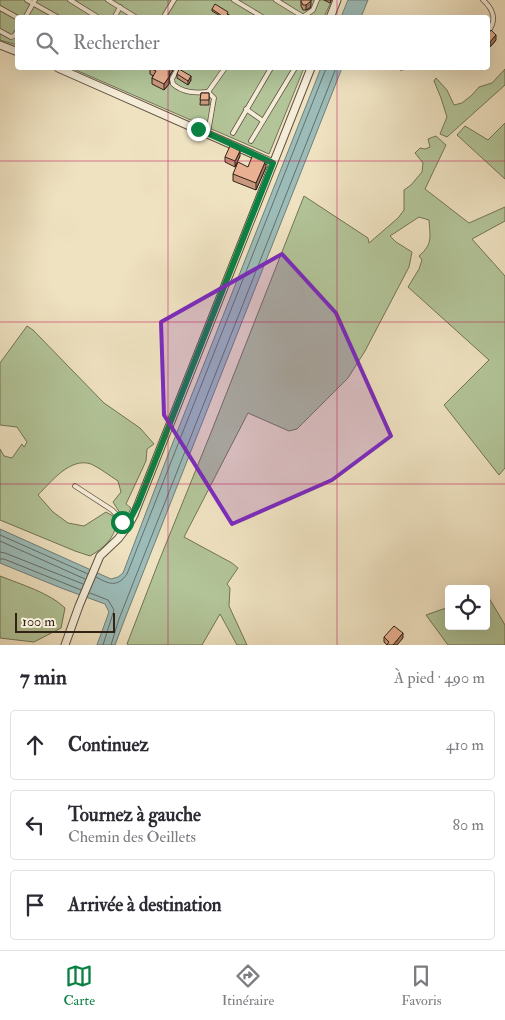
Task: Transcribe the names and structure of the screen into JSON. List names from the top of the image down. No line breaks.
{"scale_bar":"100 m","page":{"search":"Rechercher","scale":"100 m","heading":["7 min","À pied · 490 m"],"list":[["Continuez","410 m"],["Tournez à gauche","Chemin des Oeillets","80 m"],"Arrivée à destination"],"nav":["Carte","Itinéraire","Favoris"]}}
